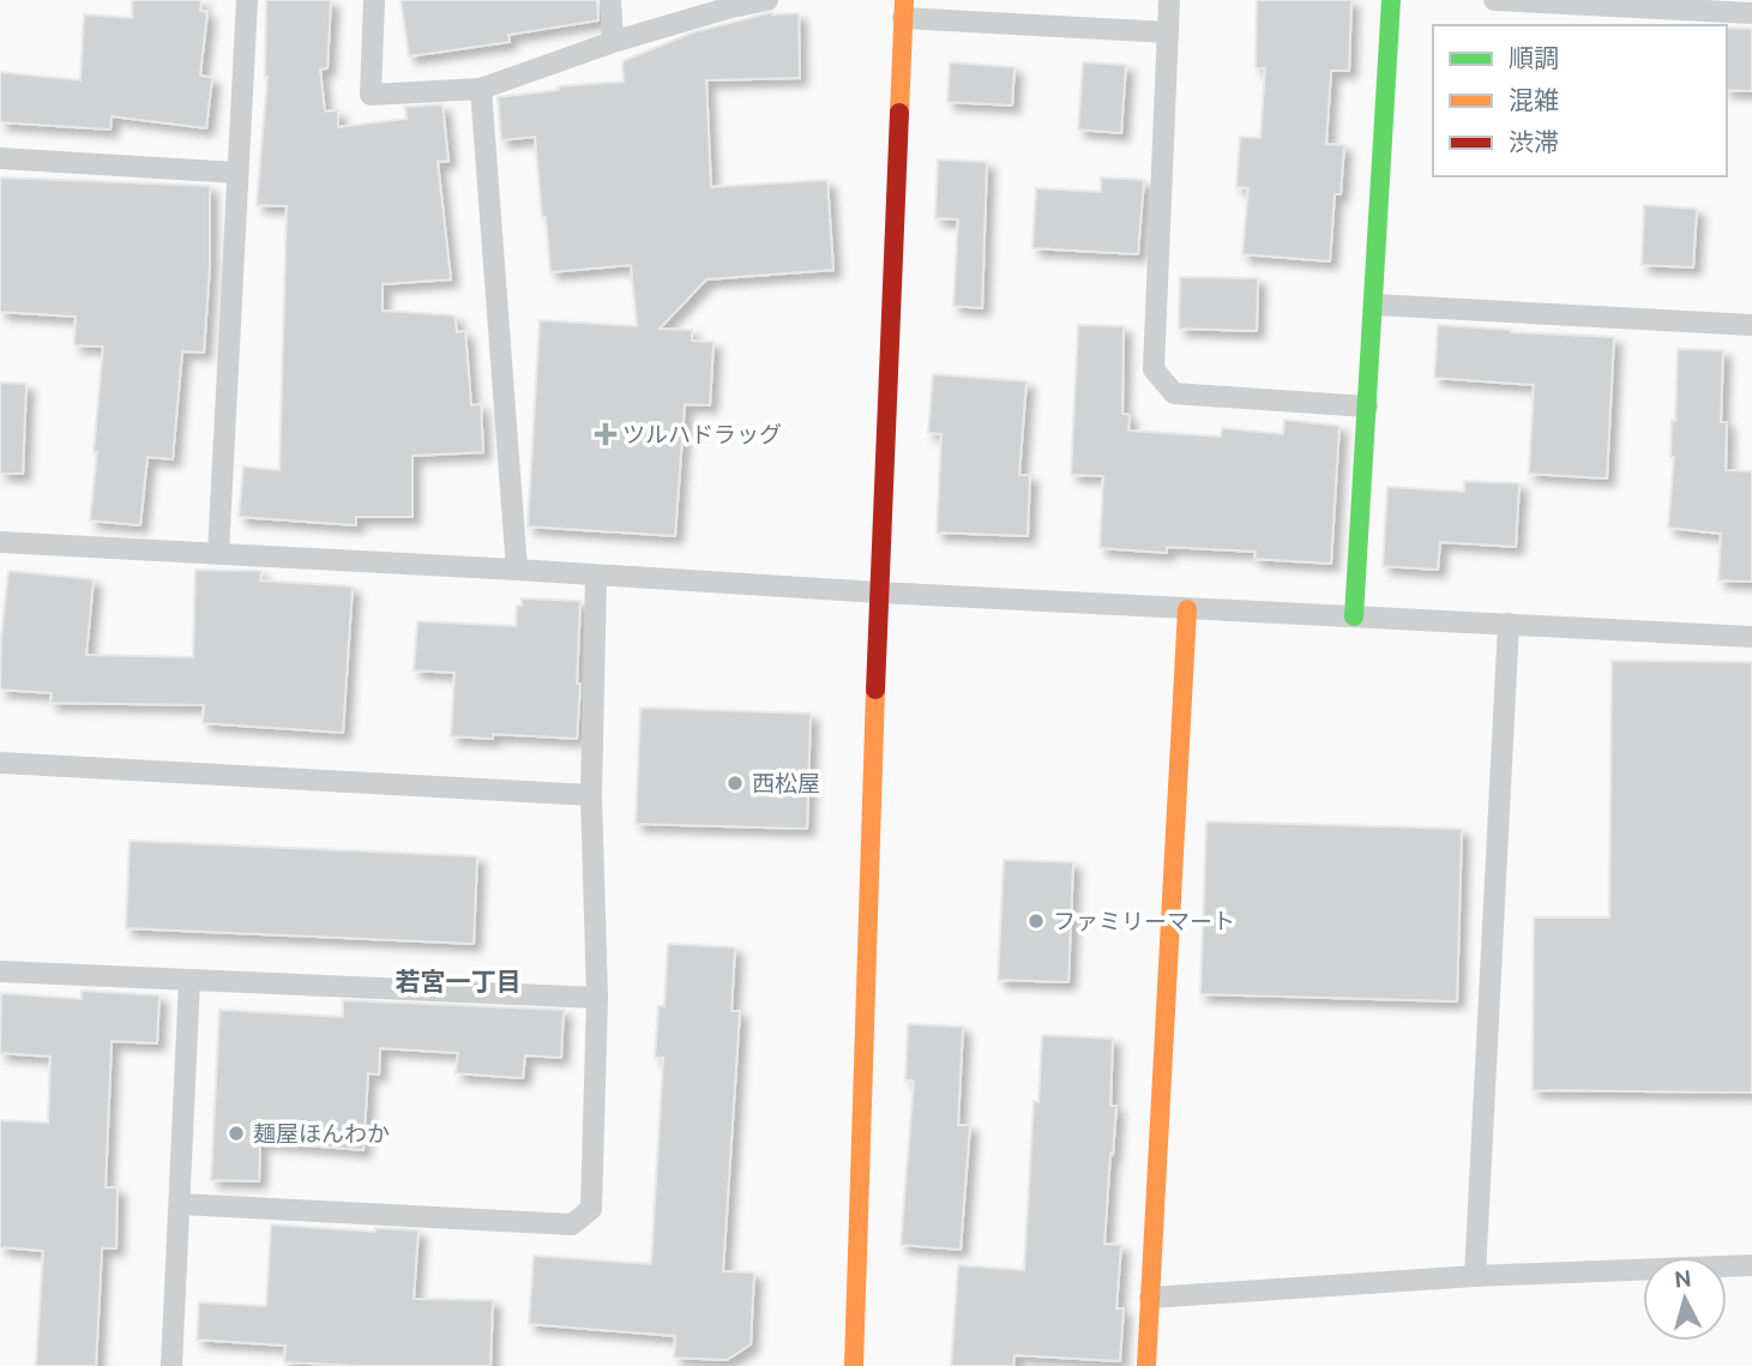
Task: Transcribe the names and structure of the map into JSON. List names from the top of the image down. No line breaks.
{"districts":["若宮一丁目"],"places":{"health":["ツルハドラッグ"],"other":["西松屋","ファミリーマート","麺屋ほんわか"]},"legend":["順調","混雑","渋滞"],"north":"top"}
